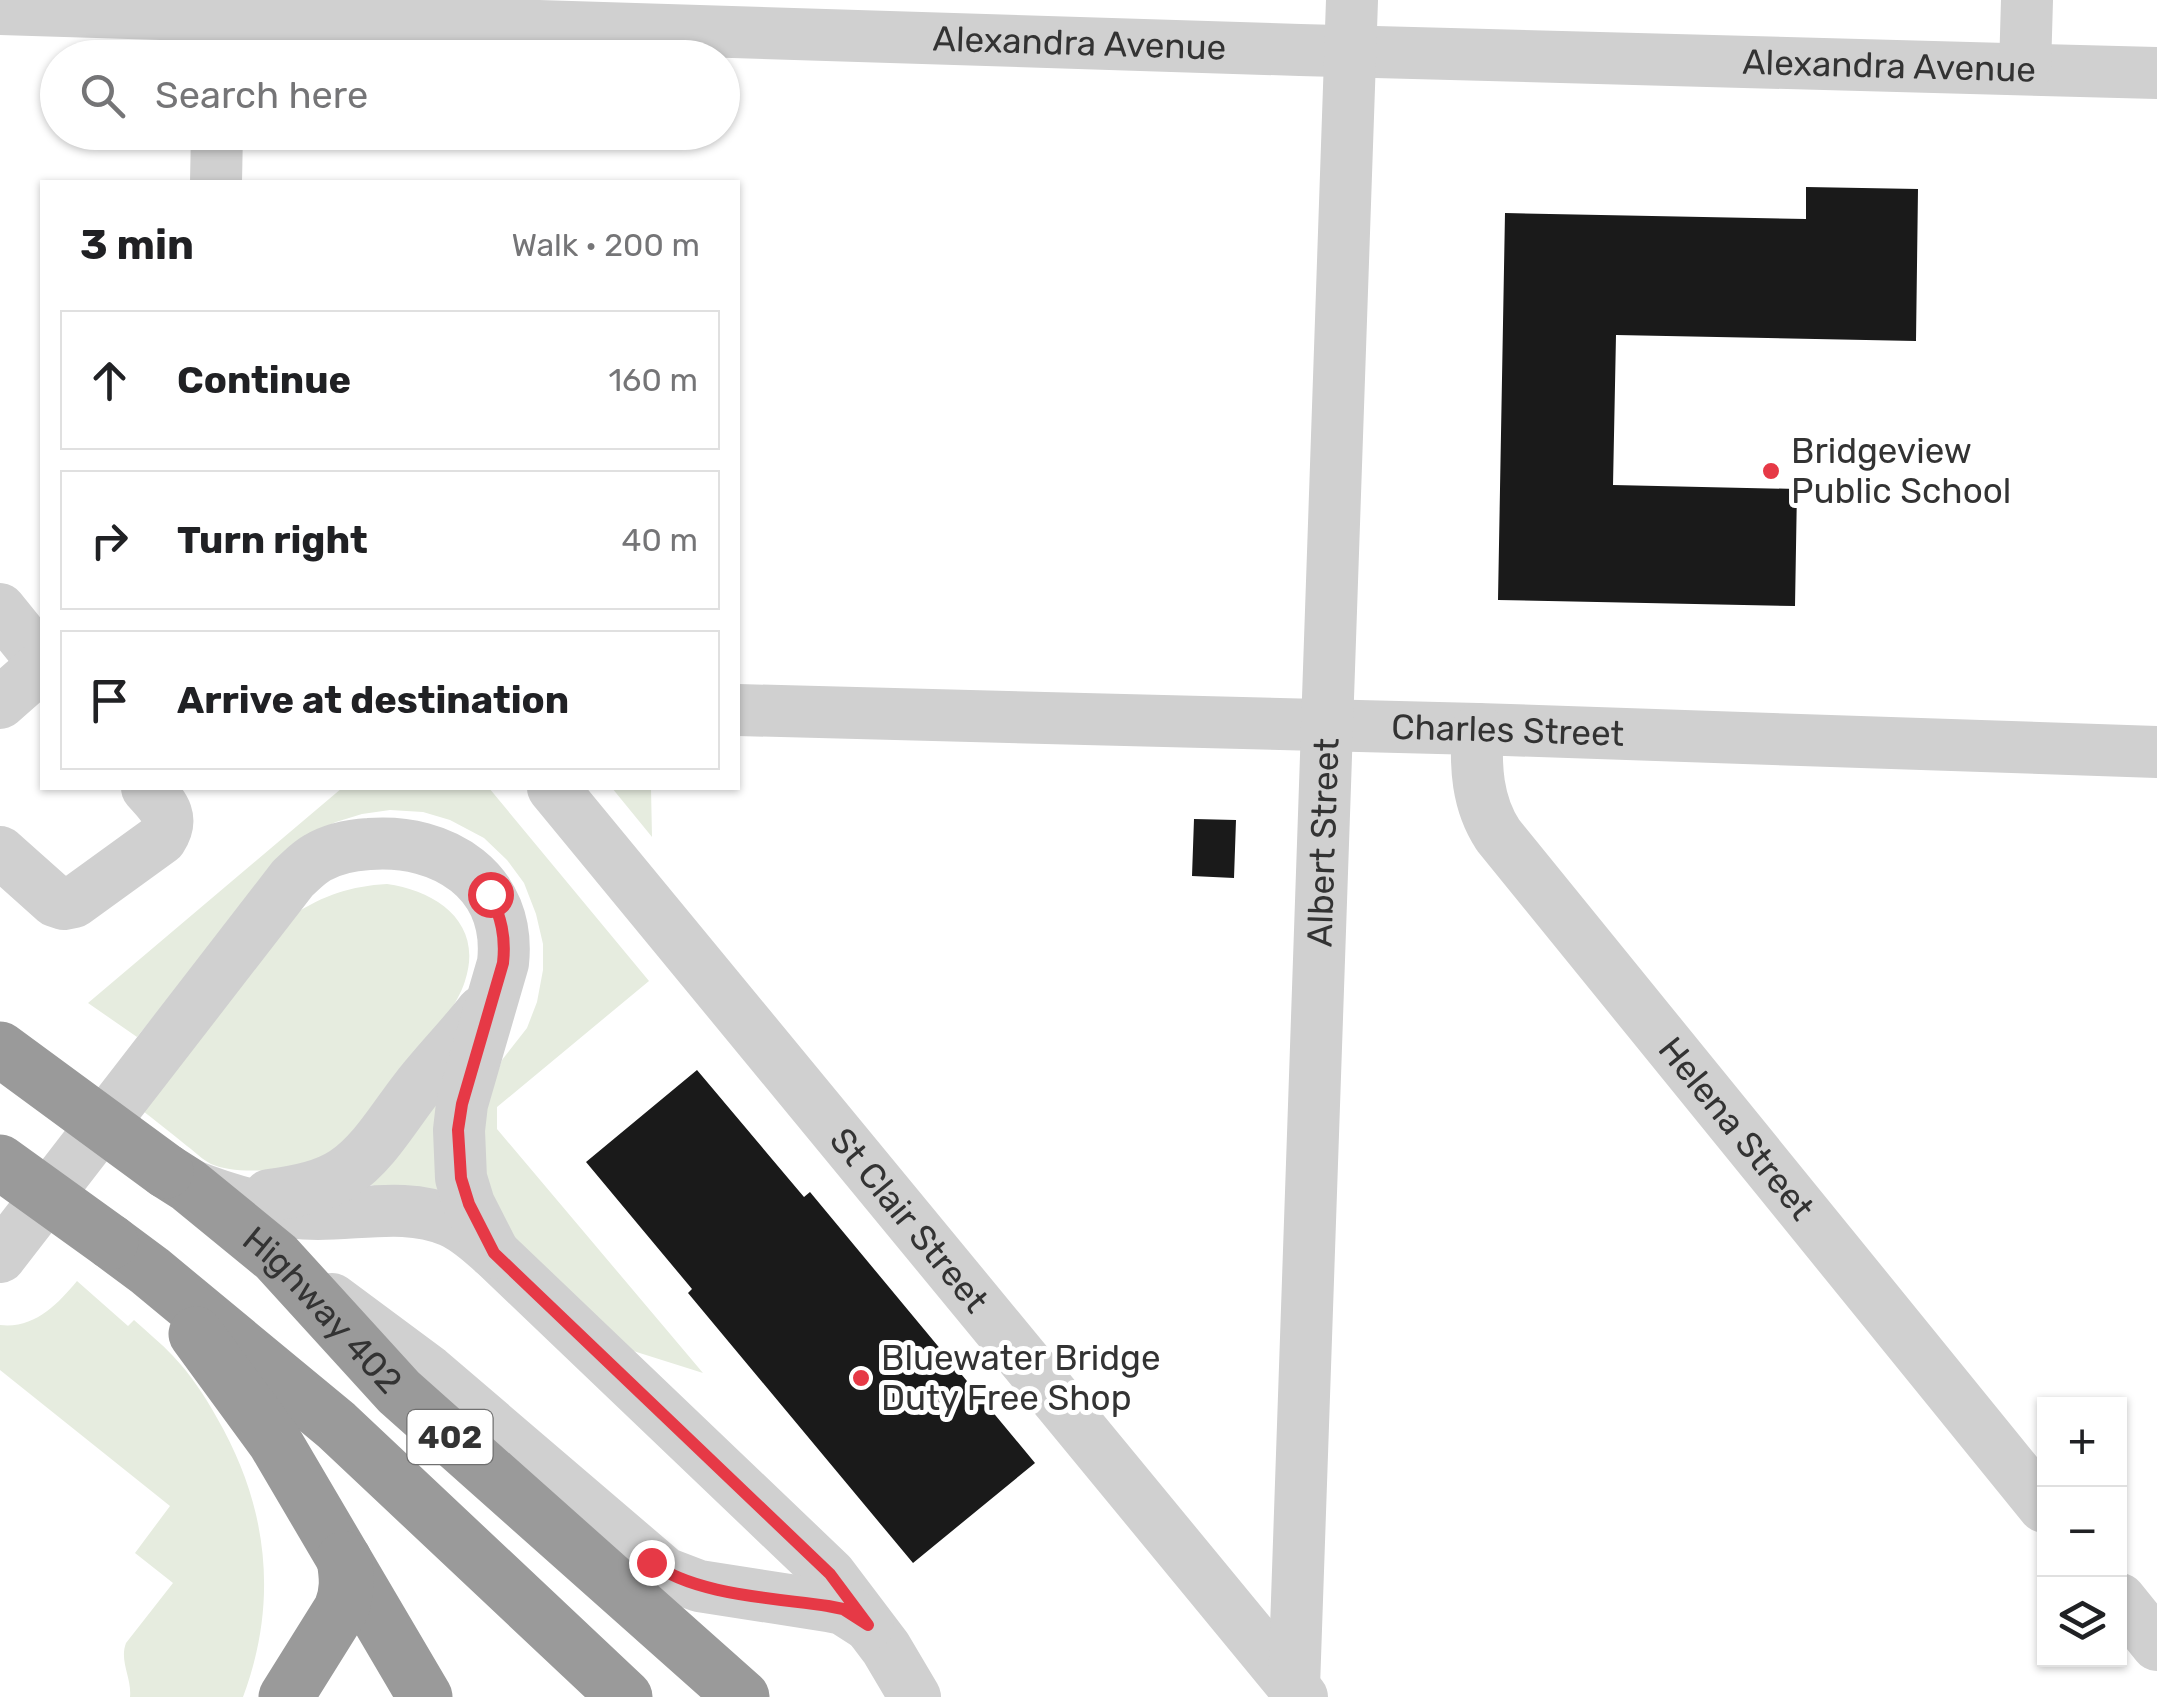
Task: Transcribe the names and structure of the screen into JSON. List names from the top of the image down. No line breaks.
{"streets":{"highway":["Highway 402","402"],"street":["Alexandra Avenue","Charles Street","Albert Street","Helena Street","St Clair Street"]},"crossings":[["Alexandra Avenue","Albert Street"],["Charles Street","Albert Street"],["Charles Street","Helena Street"],["Albert Street","St Clair Street"],["Highway 402","402"]],"places":["Bridgeview Public School","Bluewater Bridge Duty Free Shop"],"page":{"search":"Search here","heading":["3 min","Walk · 200 m"],"list":[["Continue","160 m"],["Turn right","40 m"],"Arrive at destination"],"map_buttons":["+","−"]}}
